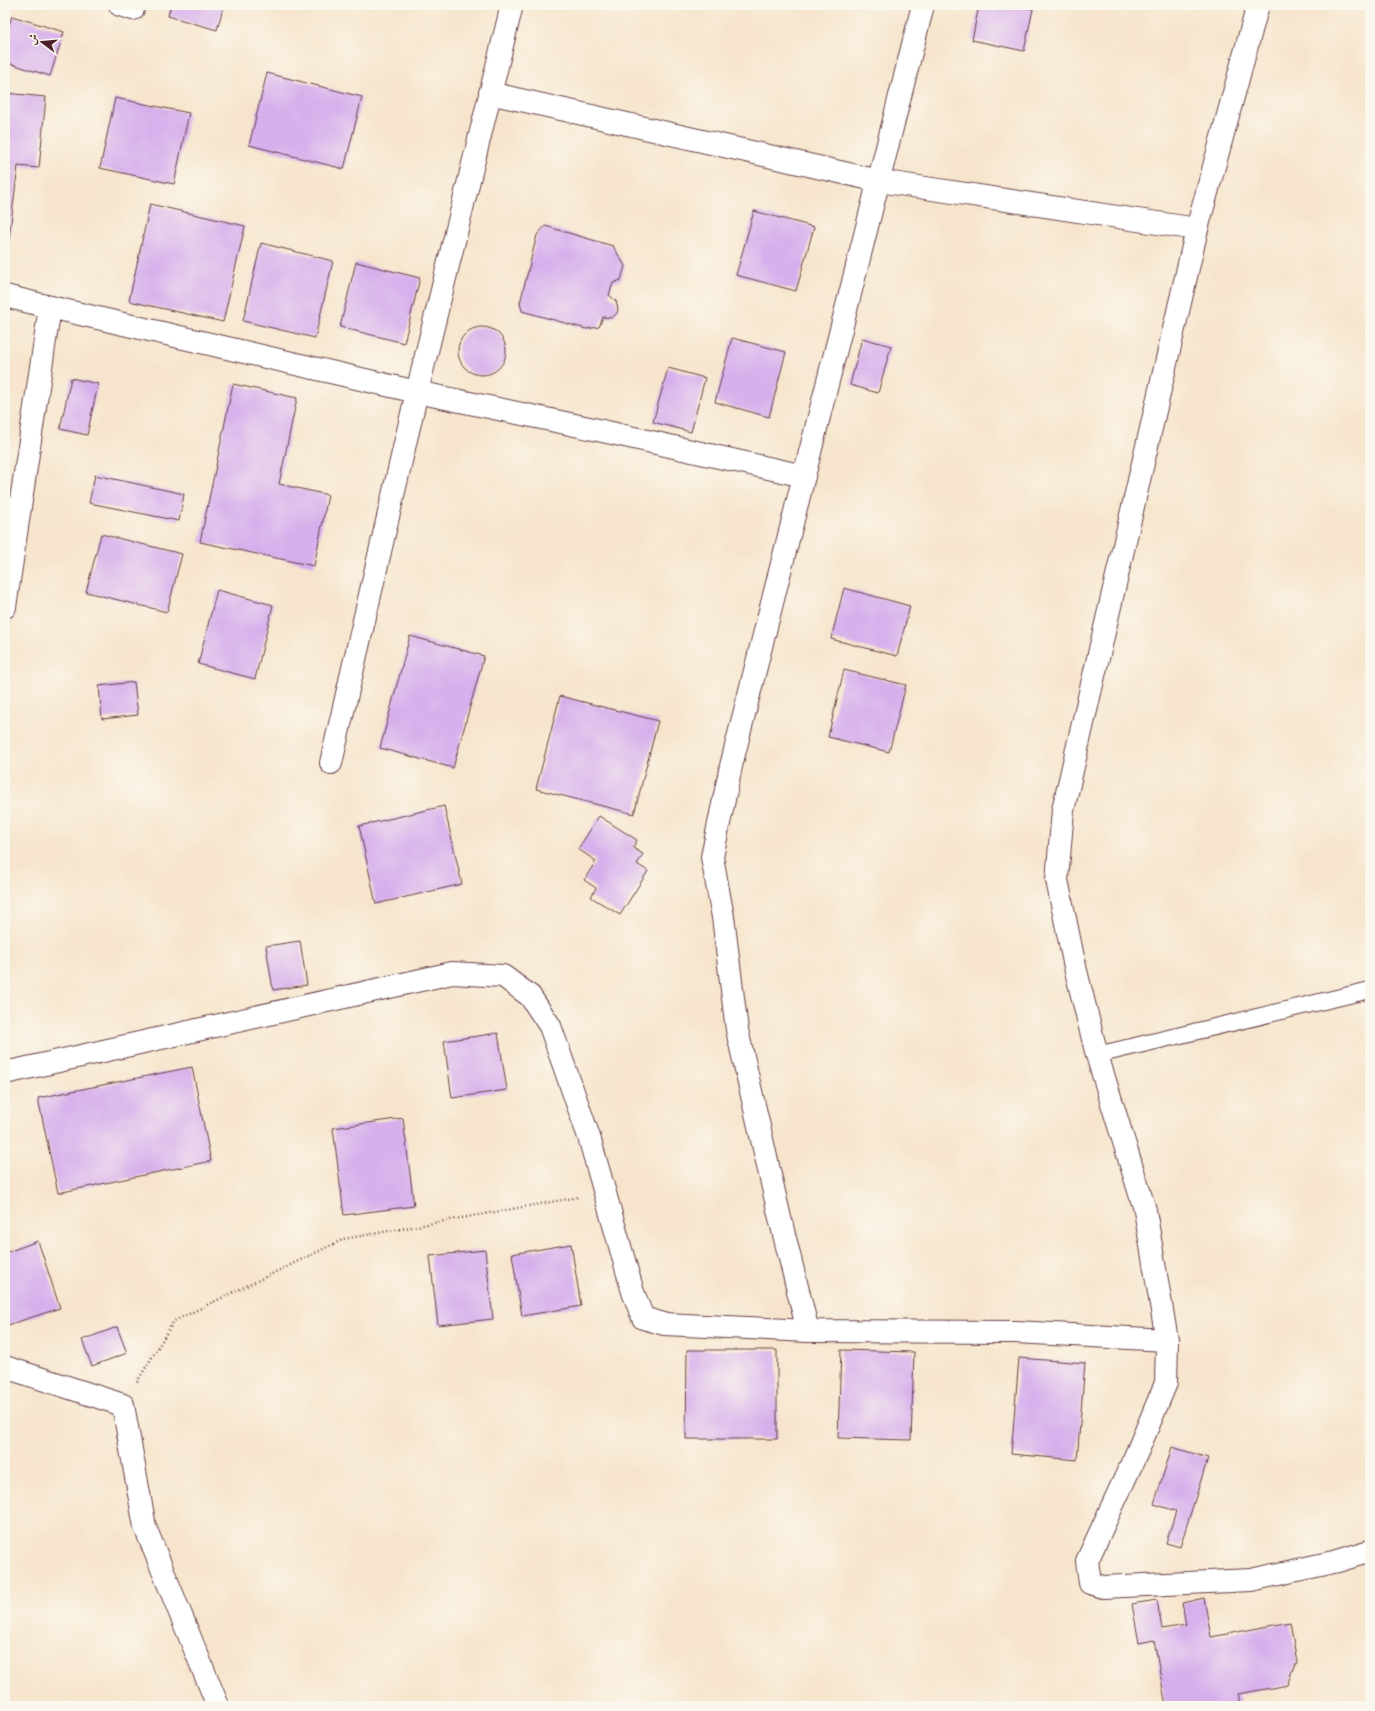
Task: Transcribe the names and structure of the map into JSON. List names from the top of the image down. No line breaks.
{"north":"left"}
